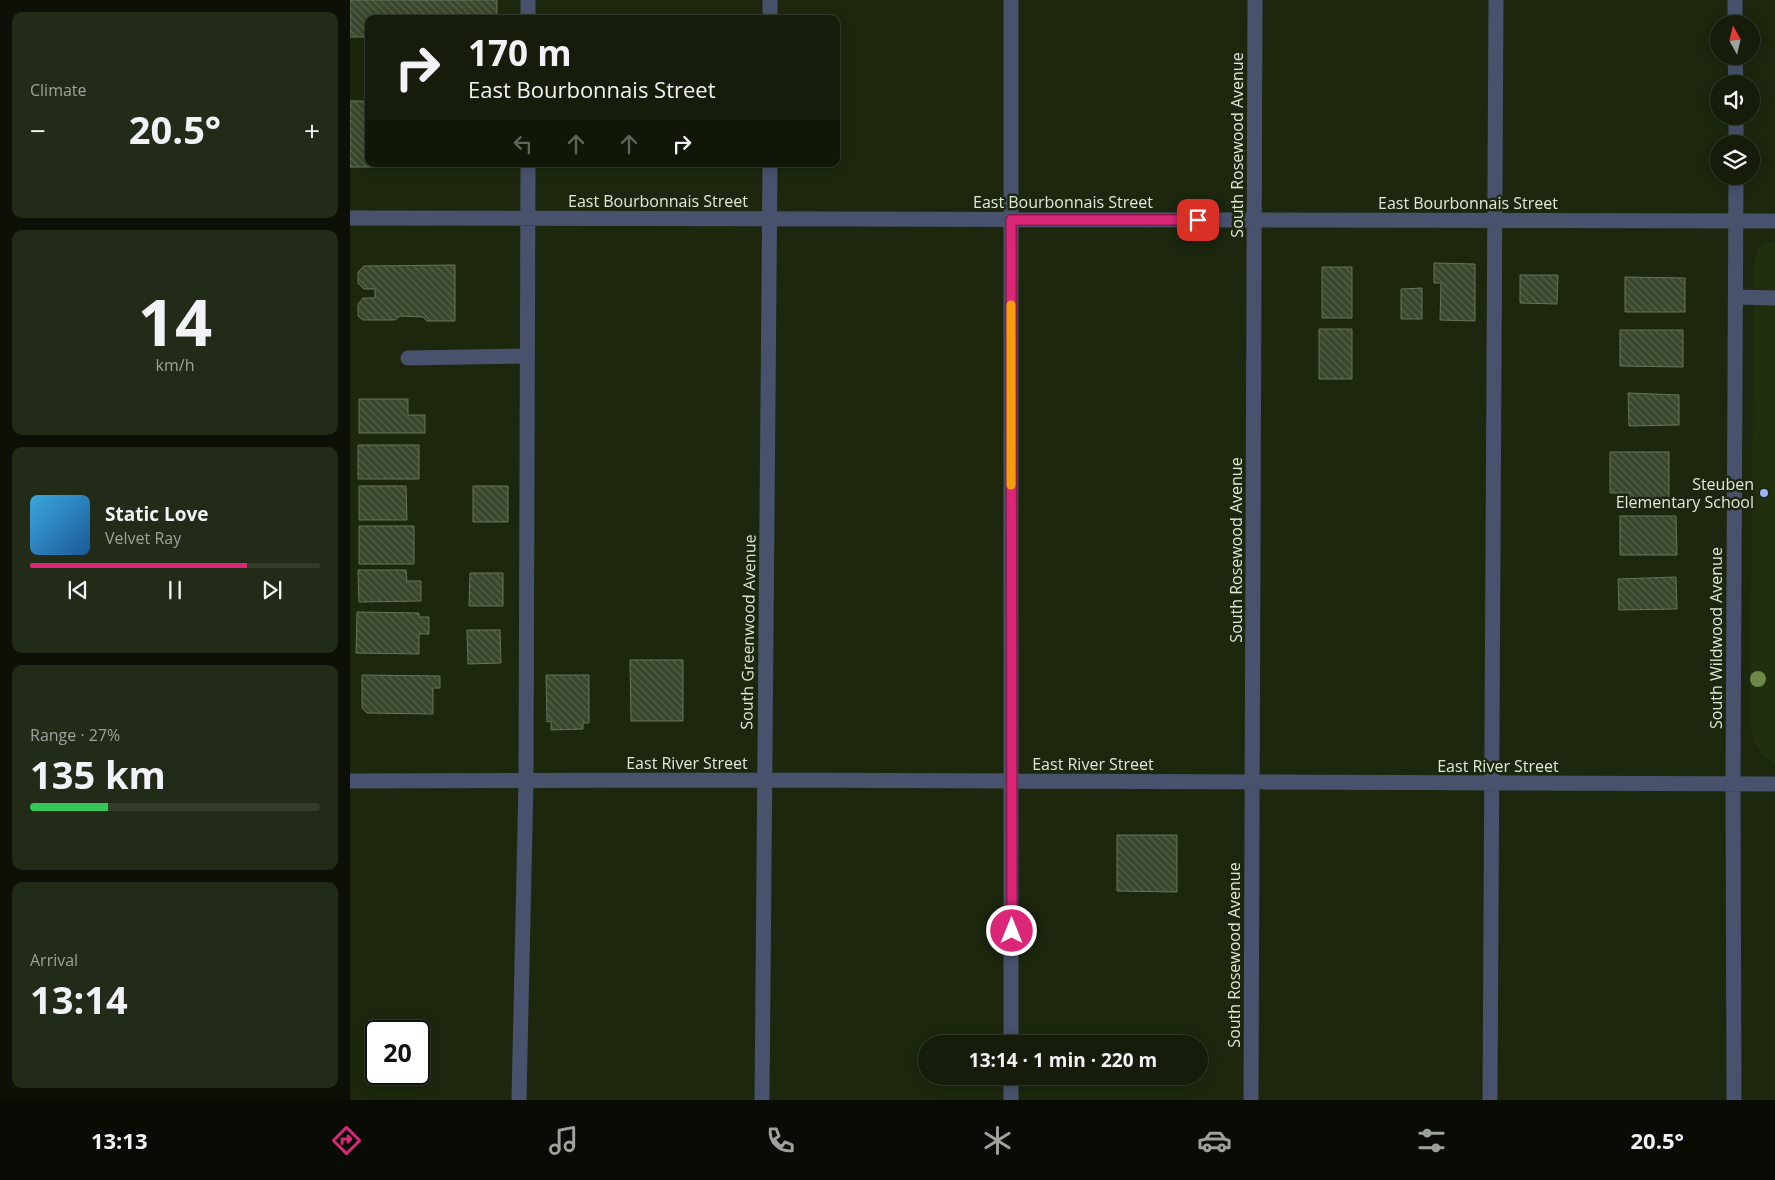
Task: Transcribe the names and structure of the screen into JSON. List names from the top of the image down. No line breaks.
{"streets":{"street":["South Rosewood Avenue","East Bourbonnais Street","South Greenwood Avenue","South Wildwood Avenue","East River Street"]},"crossings":[["South Rosewood Avenue","East Bourbonnais Street"],["South Rosewood Avenue","East River Street"],["East Bourbonnais Street","South Greenwood Avenue"],["East Bourbonnais Street","South Wildwood Avenue"],["South Greenwood Avenue","East River Street"],["South Wildwood Avenue","East River Street"]],"places":["Steuben Elementary School"],"north":"top","page":{"tile":["Climate",["14","km/h"],["Range · 27%","135 km"],["Arrival","13:14"]],"turn":["170 m","East Bourbonnais Street"],"heat":["−","20.5°","+"],"song":["Static Love","Velvet Ray"],"limit":"20","trip":"13:14 · 1 min · 220 m","tabs":["13:13","20.5°"]}}
